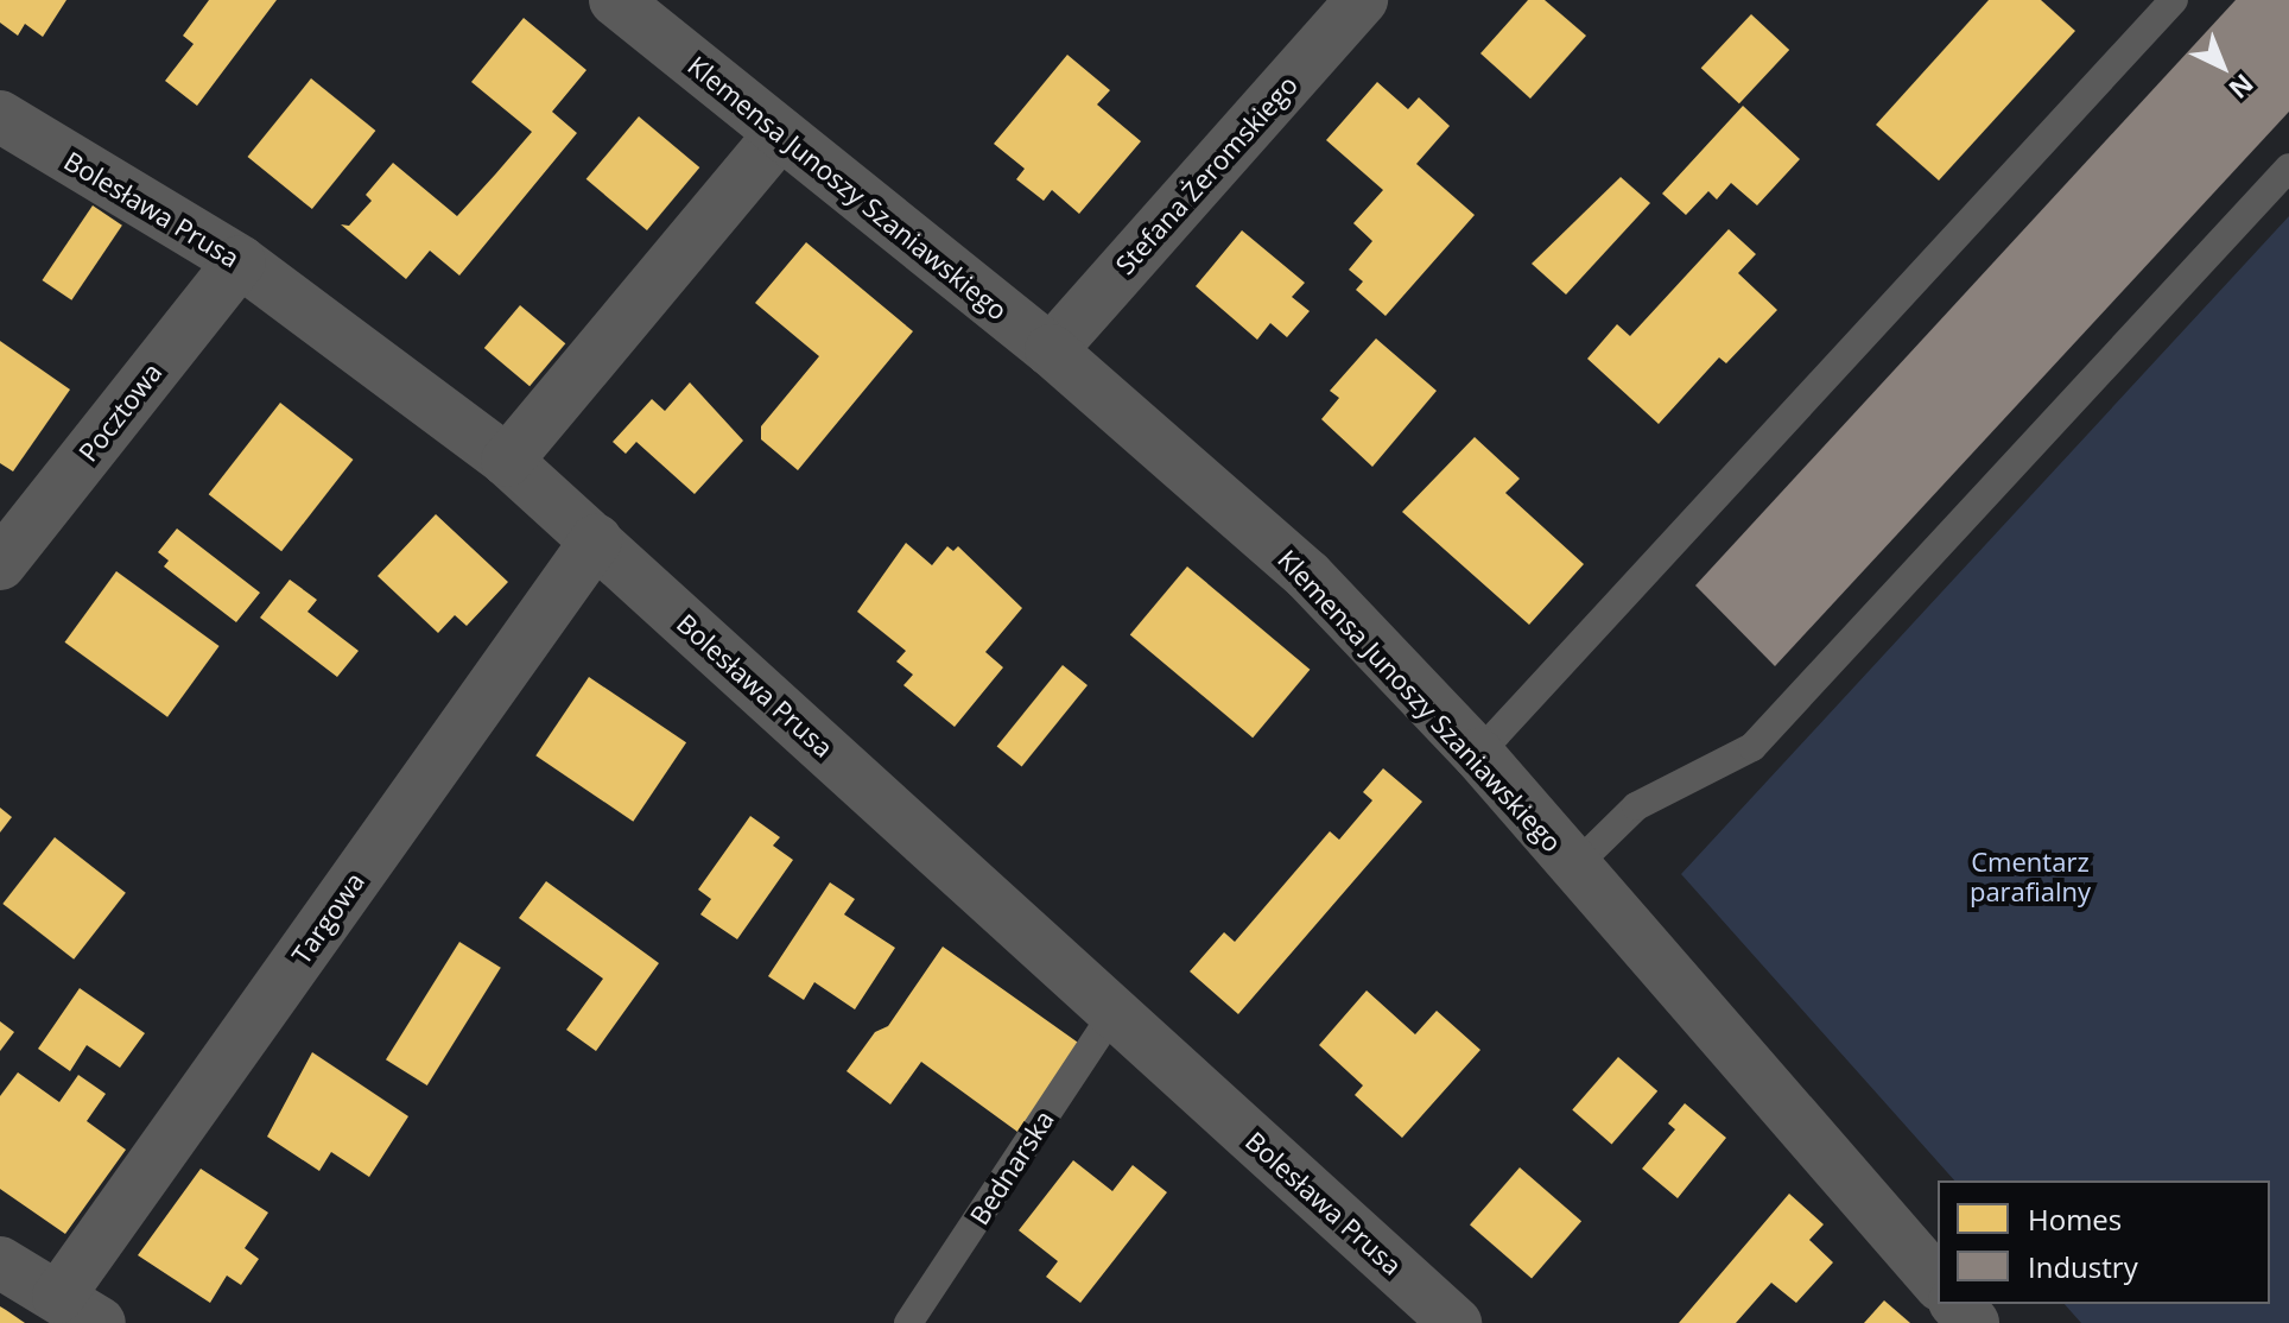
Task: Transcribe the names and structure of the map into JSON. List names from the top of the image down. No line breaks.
{"streets":{"street":["Stefana Żeromskiego","Klemensa Junoszy Szaniawskiego","Bolesława Prusa","Pocztowa","Targowa"],"lane":["Bednarska"]},"crossings":[["Stefana Żeromskiego","Klemensa Junoszy Szaniawskiego"],["Bolesława Prusa","Pocztowa"],["Bolesława Prusa","Targowa"],["Bolesława Prusa","Bednarska"]],"parks":["Cmentarz parafialny"],"legend":["Homes","Industry"],"north":"bottom right"}
